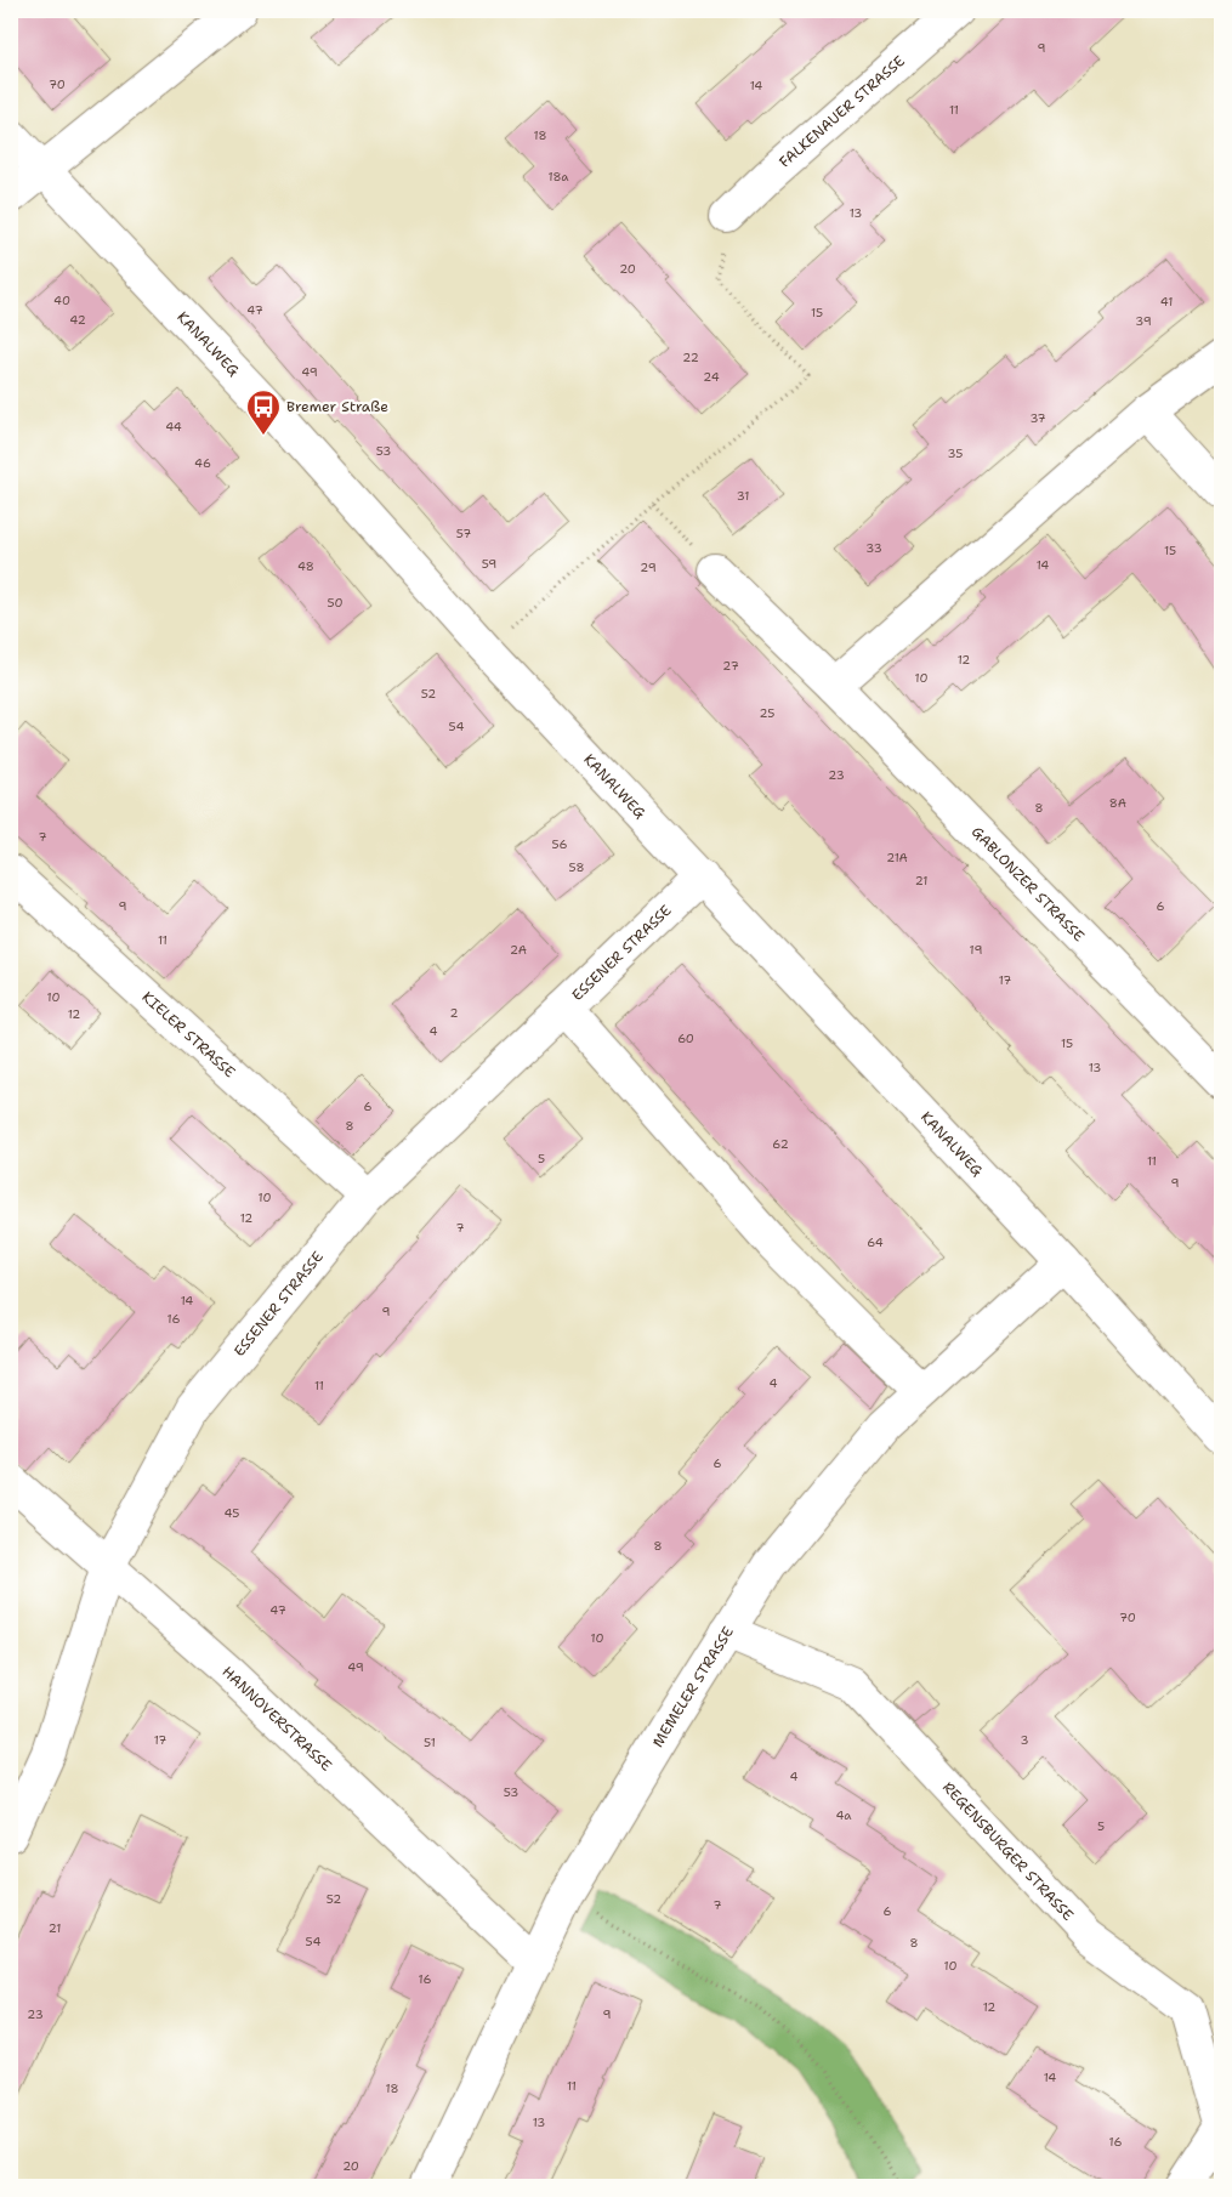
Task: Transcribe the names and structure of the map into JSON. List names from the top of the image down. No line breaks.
{"streets":{"street":["FALKENAUER STRASSE","KANALWEG","GABLONZER STRASSE","ESSENER STRASSE","KIELER STRASSE","MEMELER STRASSE","HANNOVERSTRASSE","REGENSBURGER STRASSE"]},"crossings":[["KANALWEG","ESSENER STRASSE"],["KANALWEG","MEMELER STRASSE"],["ESSENER STRASSE","KIELER STRASSE"],["ESSENER STRASSE","HANNOVERSTRASSE"],["MEMELER STRASSE","HANNOVERSTRASSE"],["MEMELER STRASSE","REGENSBURGER STRASSE"]],"places":{"bus stop":["Bremer Straße"]},"house_numbers":["9","70","14","11","18","18a","13","20","40","41","47","15","42","39","22","49","24","37","44","53","35","46","31","57","33","15","59","14","48","29","50","12","27","10","52","25","54","23","8A","8","7","56","21A","58","21","9","6","11","2A","19","17","10","2","12","4","60","15","13","6","8","62","5","11","9","10","12","7","64","14","9","16","4","11","6","45","8","47","70","10","49","17","3","51","4","53","4a","5","52","7","6","21","54","8","10","16","12","23","9","14","11","18","13","16","20"]}
